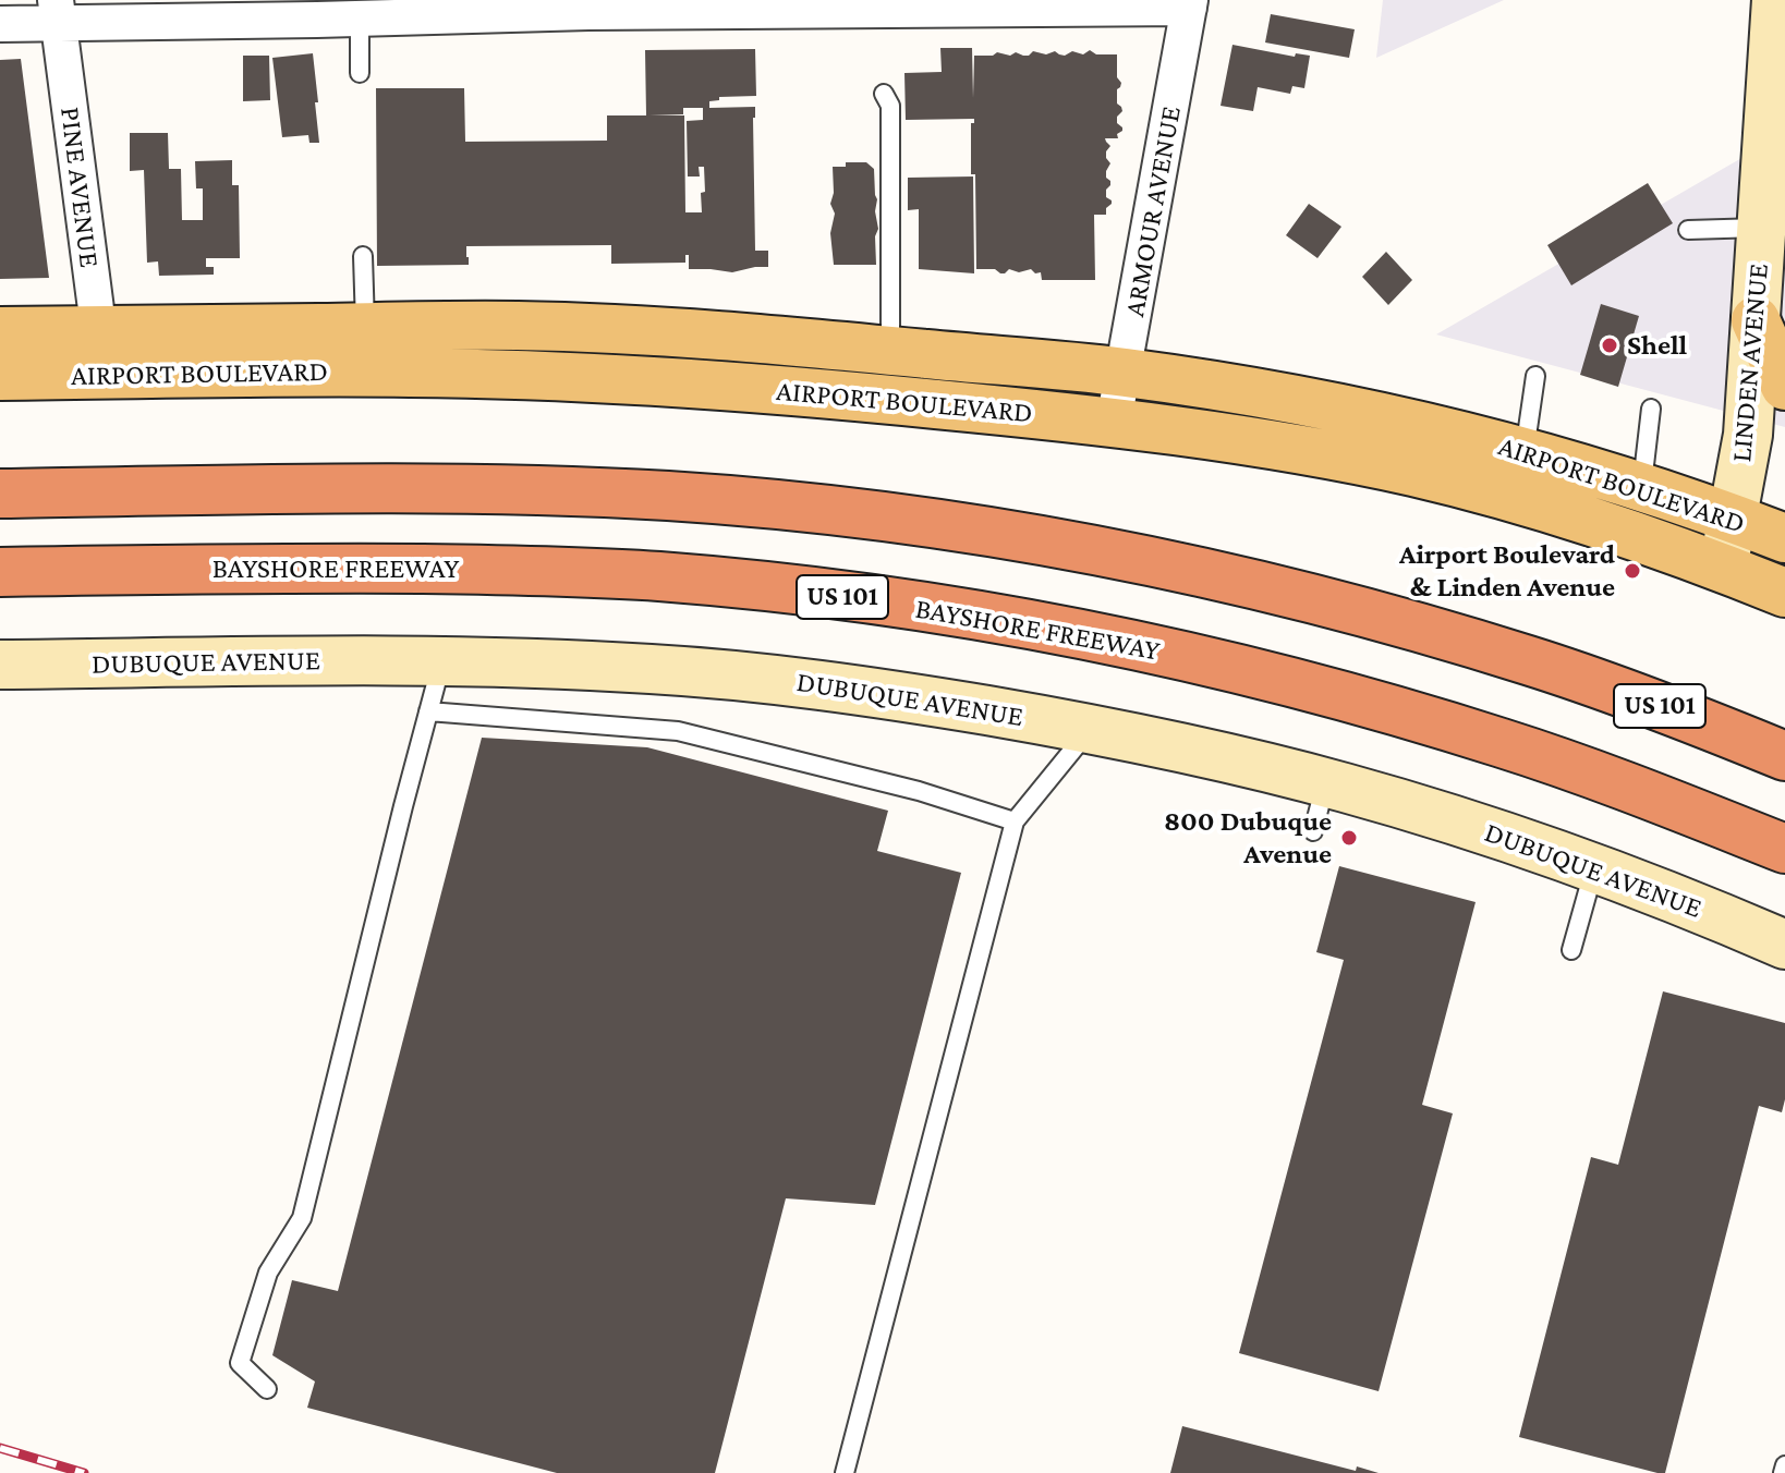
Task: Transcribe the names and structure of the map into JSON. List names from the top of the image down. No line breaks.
{"streets":{"highway":["BAYSHORE FREEWAY","US 101"],"main road":["AIRPORT BOULEVARD"],"street":["PINE AVENUE","ARMOUR AVENUE","LINDEN AVENUE","DUBUQUE AVENUE"]},"crossings":[["PINE AVENUE","AIRPORT BOULEVARD"],["ARMOUR AVENUE","AIRPORT BOULEVARD"],["LINDEN AVENUE","AIRPORT BOULEVARD"]],"places":["Shell","Airport Boulevard & Linden Avenue","800 Dubuque Avenue"]}
